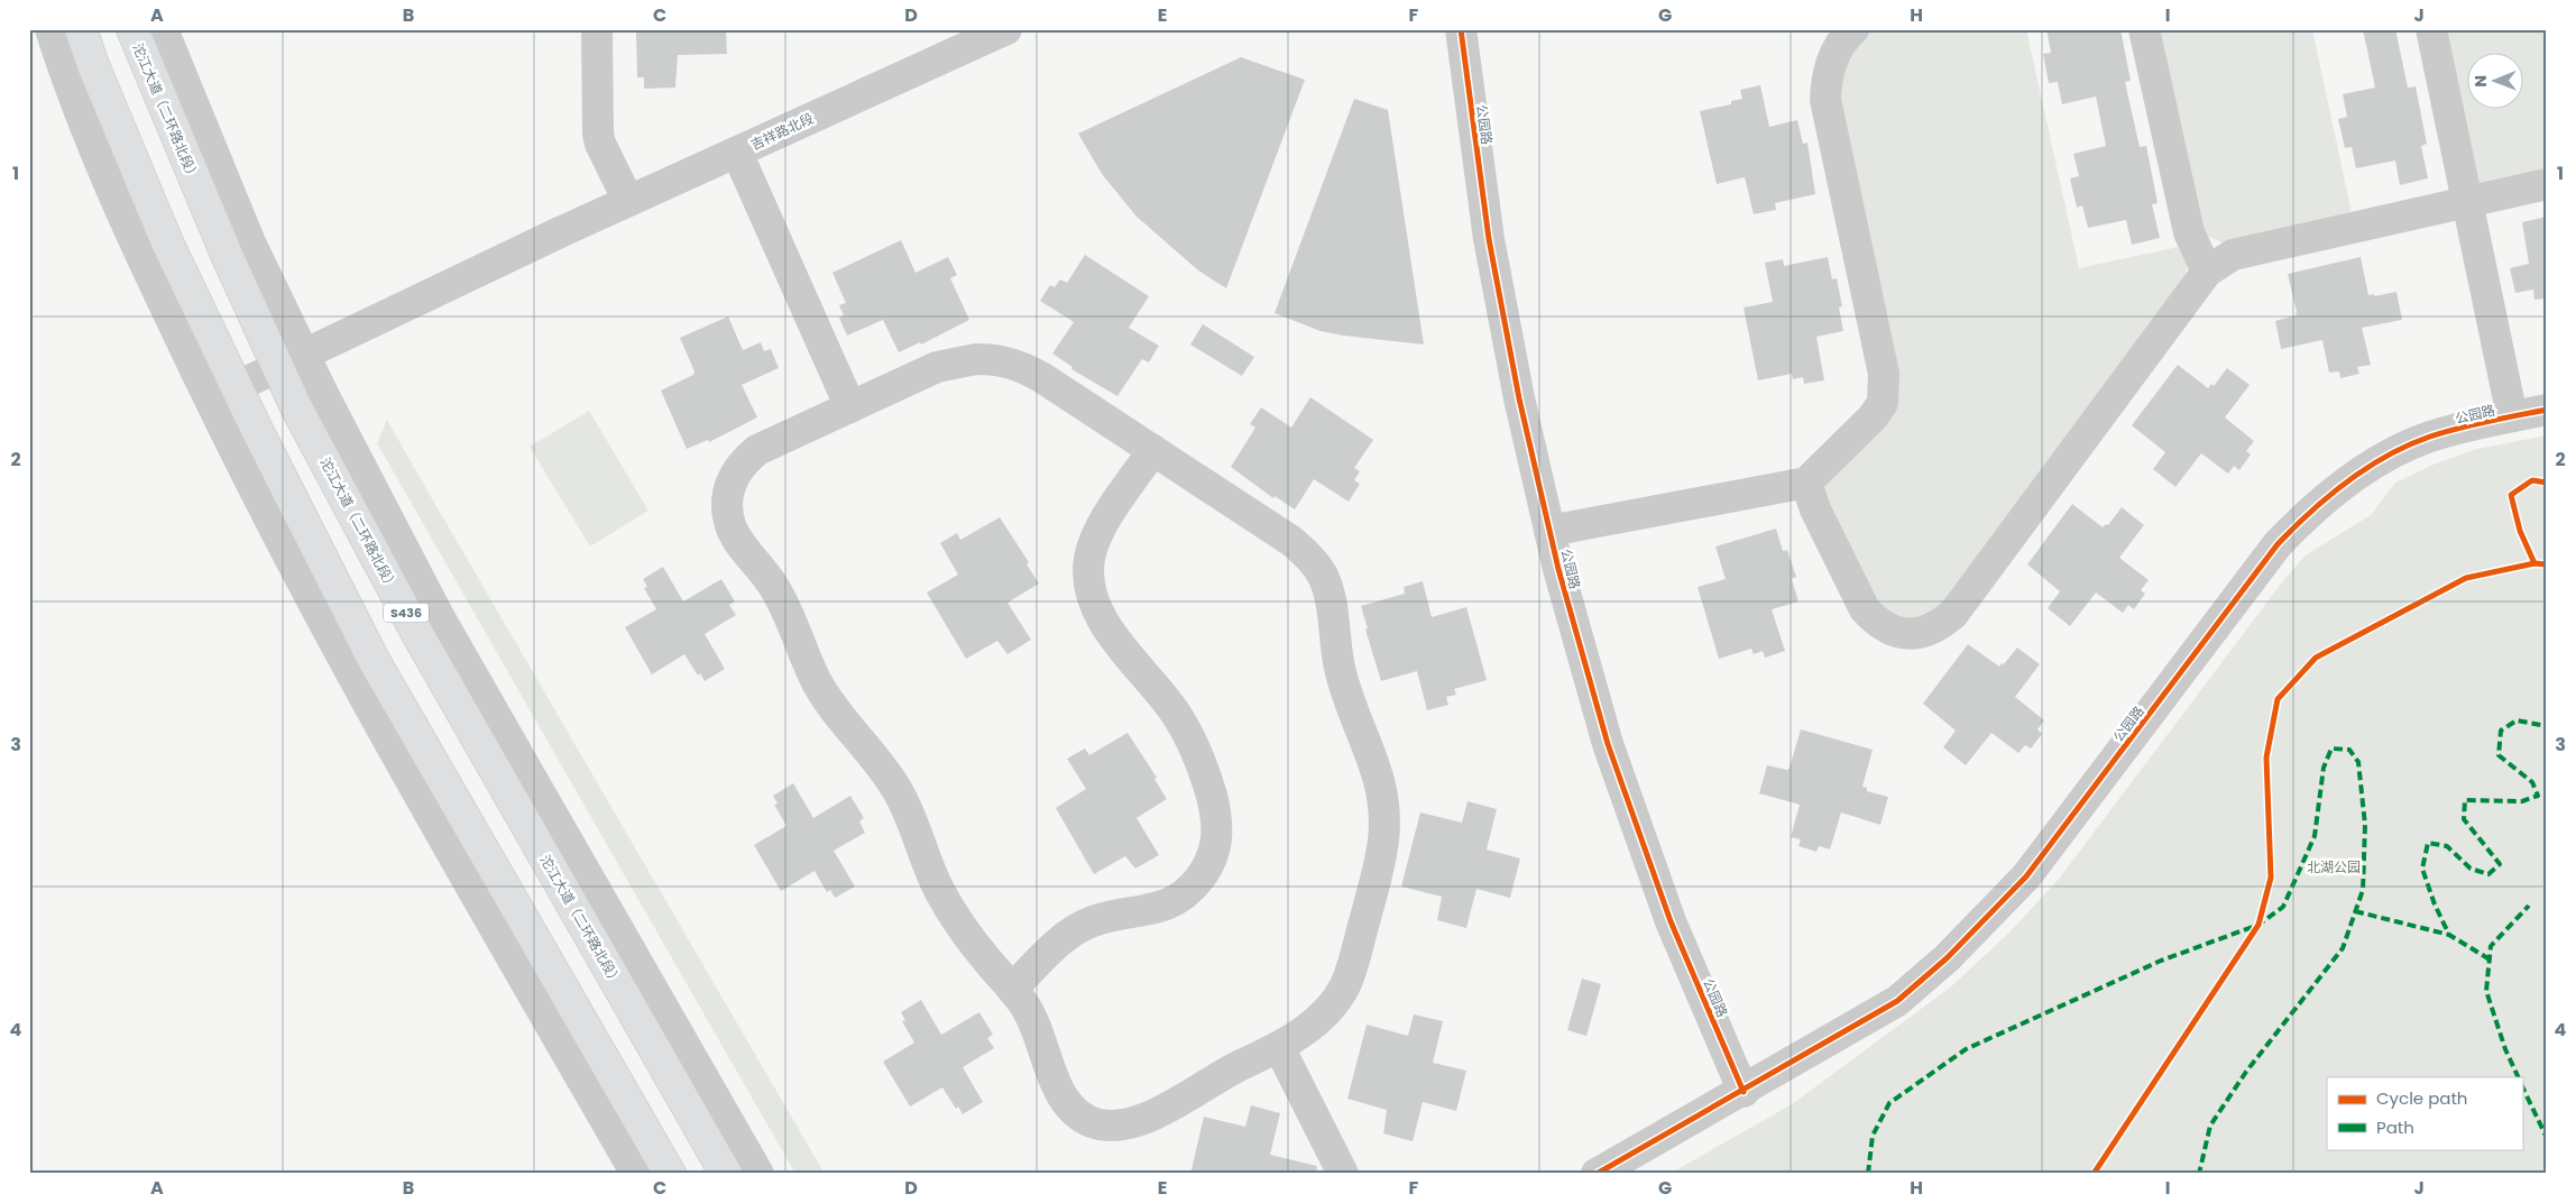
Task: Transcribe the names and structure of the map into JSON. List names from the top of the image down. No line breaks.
{"streets":{"highway":["沱江大道（二环路北段）","S436"],"street":["公园路","吉祥路北段"]},"crossings":[["沱江大道（二环路北段）","吉祥路北段"]],"parks":["北湖公园"],"legend":["Cycle path","Path"],"north":"left","grid":{"columns":["A","B","C","D","E","F","G","H","I","J"],"rows":["1","2","3","4"]}}
